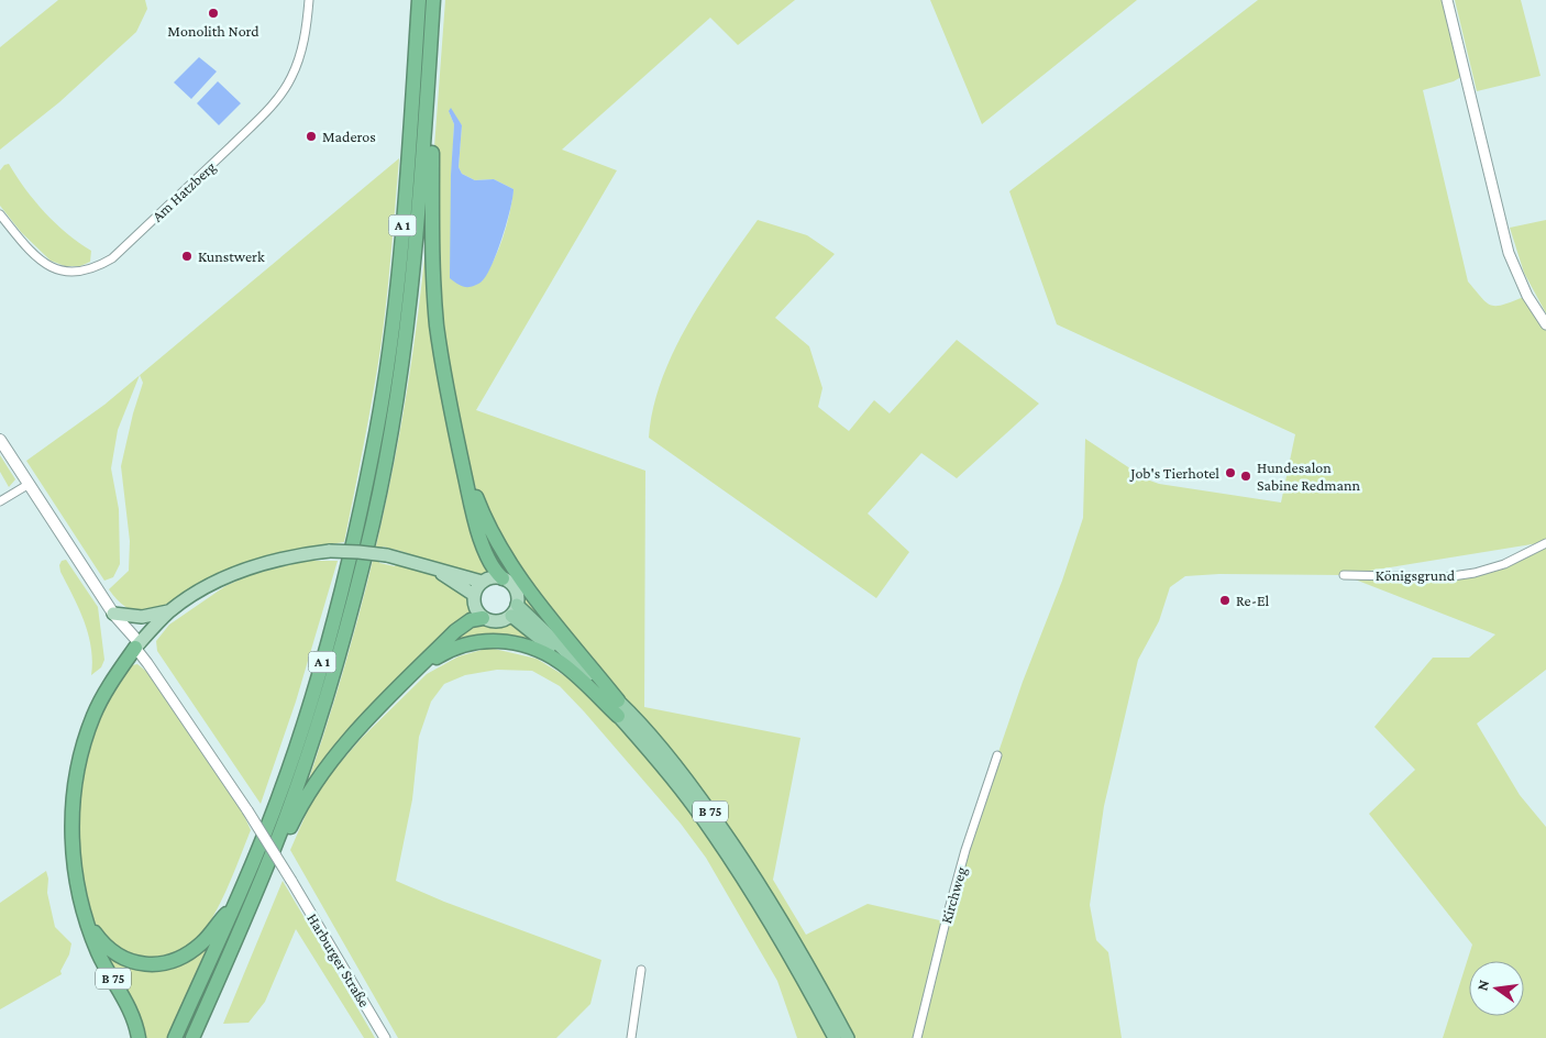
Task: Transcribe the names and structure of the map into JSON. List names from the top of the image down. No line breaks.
{"streets":{"highway":["A 1","B 75"],"street":["Am Hatzberg","Königsgrund","Kirchweg","Harburger Straße"]},"places":["Monolith Nord","Maderos","Kunstwerk","Job's Tierhotel","Hundesalon Sabine Redmann","Re-El"],"north":"left"}
